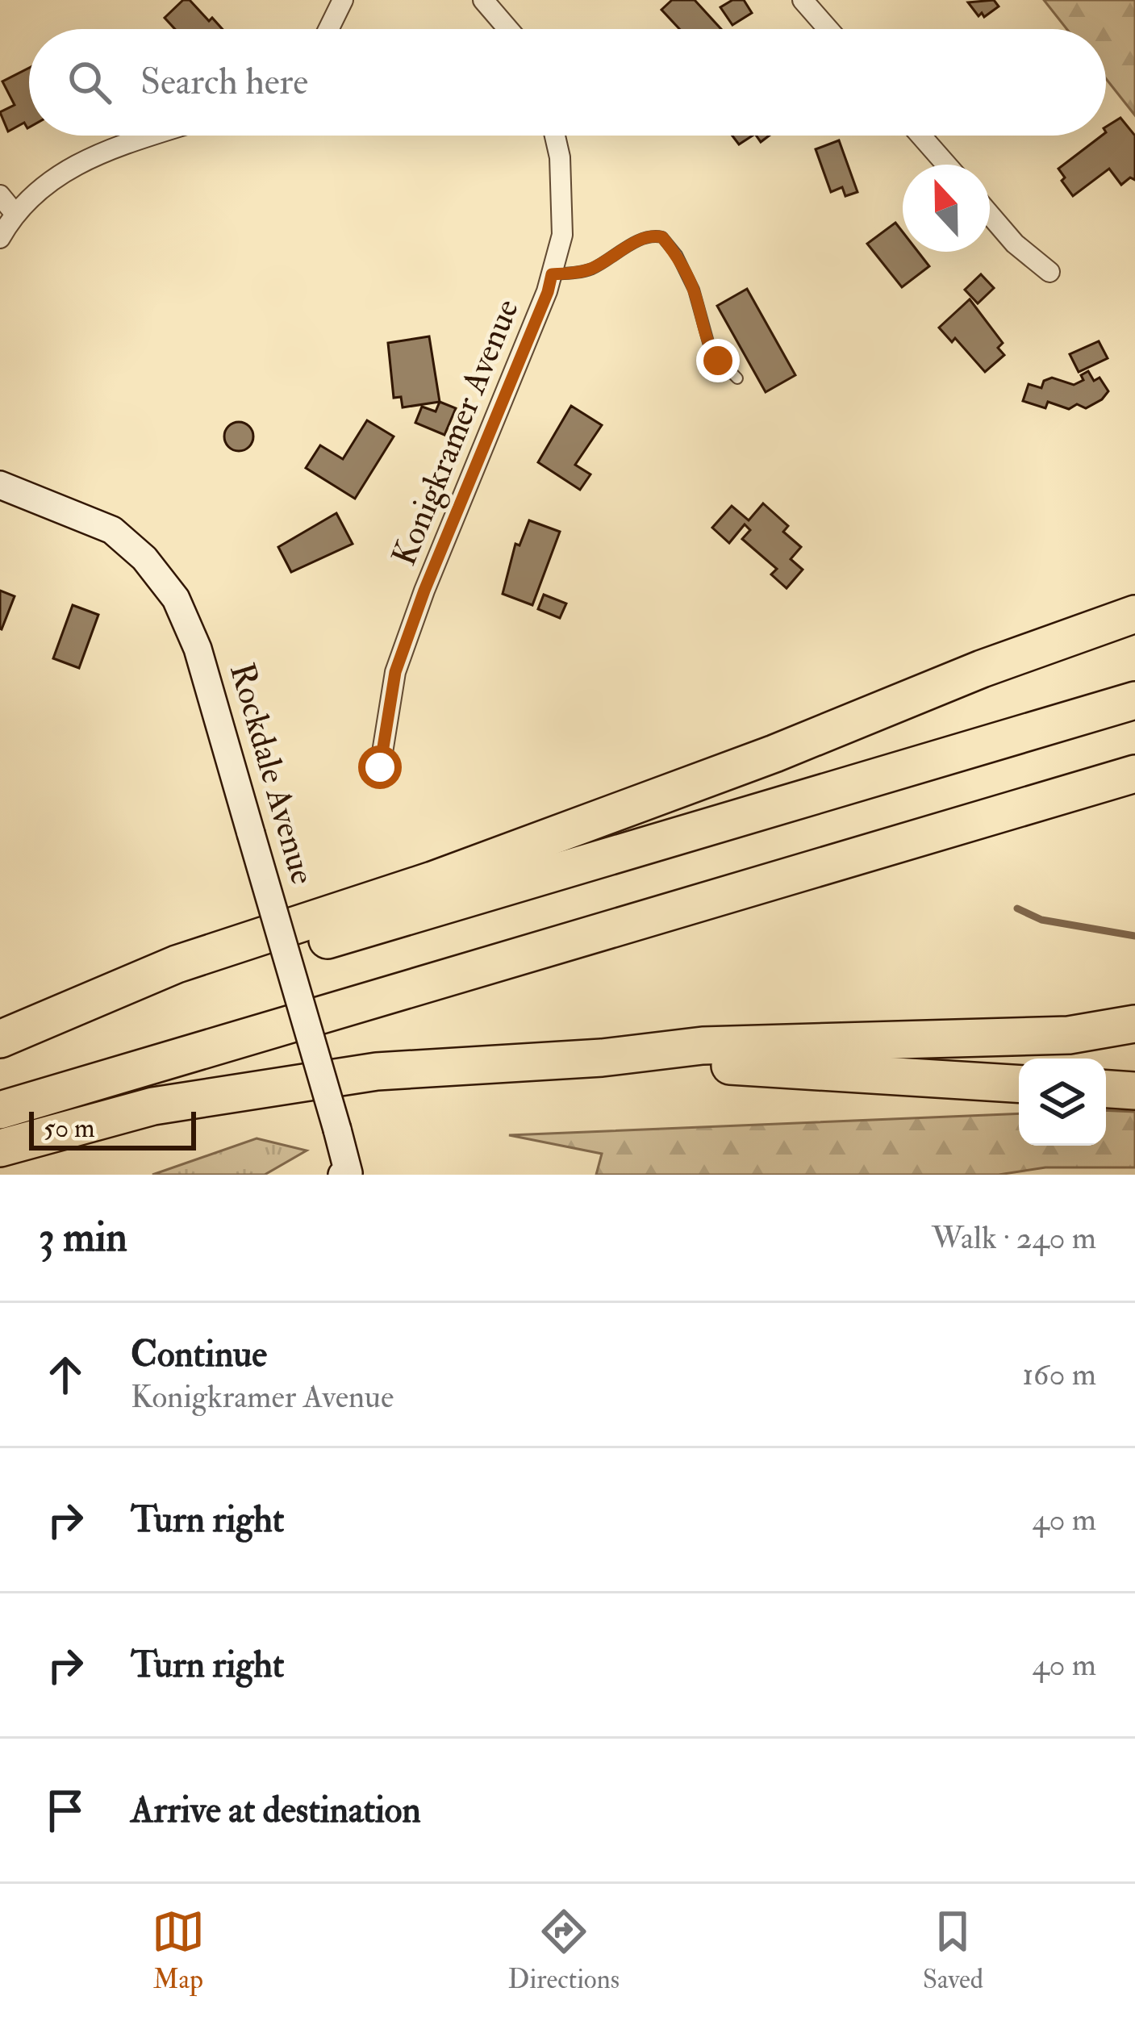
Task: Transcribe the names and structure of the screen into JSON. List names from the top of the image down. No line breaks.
{"streets":{"street":["Konigkramer Avenue","Rockdale Avenue"]},"scale_bar":"50 m","north":"top","page":{"search":"Search here","scale":"50 m","heading":["3 min","Walk · 240 m"],"list":[["Continue","Konigkramer Avenue","160 m"],["Turn right","40 m"],["Turn right","40 m"],"Arrive at destination"],"nav":["Map","Directions","Saved"]}}
